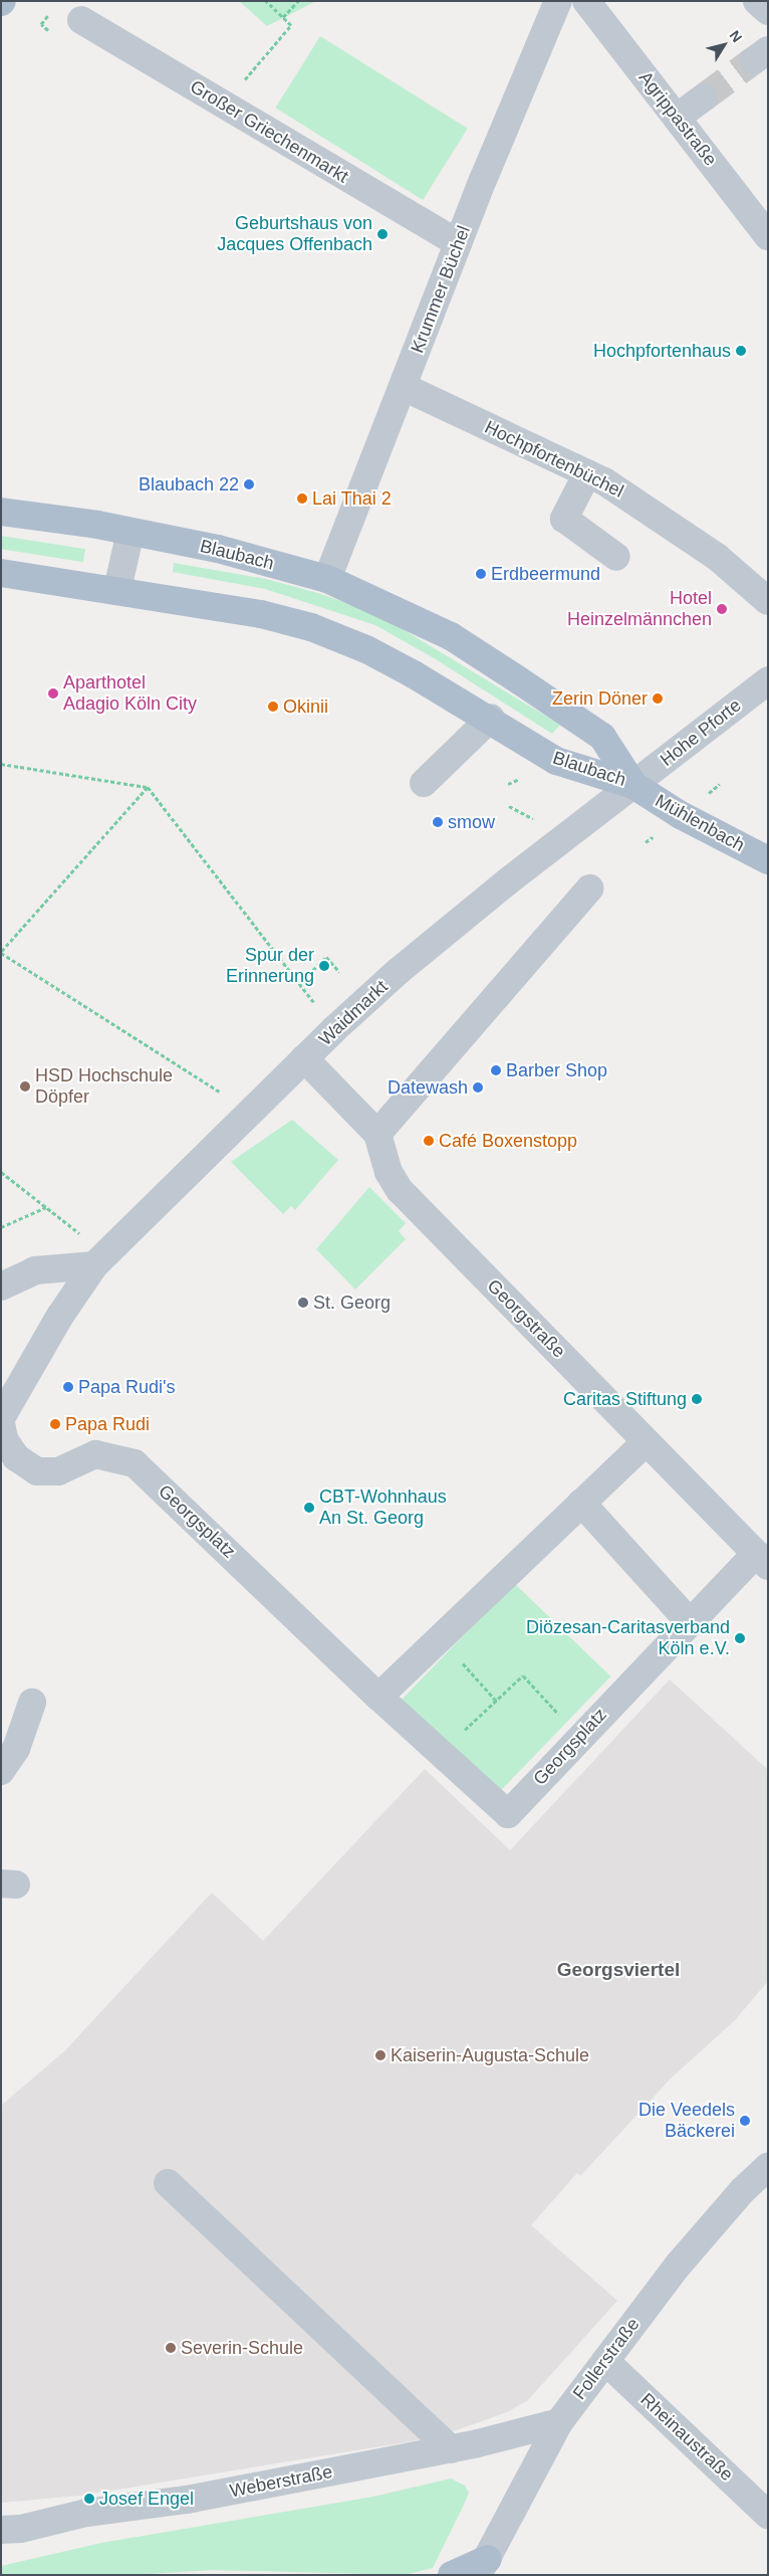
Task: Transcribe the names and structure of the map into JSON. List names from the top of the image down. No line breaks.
{"streets":{"main road":["Blaubach","Mühlenbach"],"street":["Agrippastraße","Großer Griechenmarkt","Krummer Büchel","Hochpfortenbüchel","Hohe Pforte","Waidmarkt","Georgstraße","Georgsplatz","Follerstraße","Rheinaustraße","Weberstraße"]},"crossings":[["Großer Griechenmarkt","Krummer Büchel"],["Krummer Büchel","Hochpfortenbüchel"],["Krummer Büchel","Blaubach"],["Blaubach","Hohe Pforte"],["Blaubach","Mühlenbach"],["Blaubach","Waidmarkt"],["Hohe Pforte","Mühlenbach"],["Hohe Pforte","Waidmarkt"],["Mühlenbach","Waidmarkt"],["Waidmarkt","Georgstraße"],["Georgstraße","Georgsplatz"],["Follerstraße","Rheinaustraße"],["Follerstraße","Weberstraße"]],"districts":["Georgsviertel"],"places":["Geburtshaus von Jacques Offenbach","Hochpfortenhaus","Blaubach 22","Lai Thai 2","Erdbeermund","Hotel Heinzelmännchen","Aparthotel Adagio Köln City","Zerin Döner","Okinii","smow","Spur der Erinnerung","Barber Shop","HSD Hochschule Döpfer","Datewash","Café Boxenstopp","St. Georg","Papa Rudi's","Caritas Stiftung","Papa Rudi","CBT-Wohnhaus An St. Georg","Diözesan-Caritasverband Köln e.V.","Kaiserin-Augusta-Schule","Die Veedels Bäckerei","Severin-Schule","Josef Engel"],"north":"top right"}
